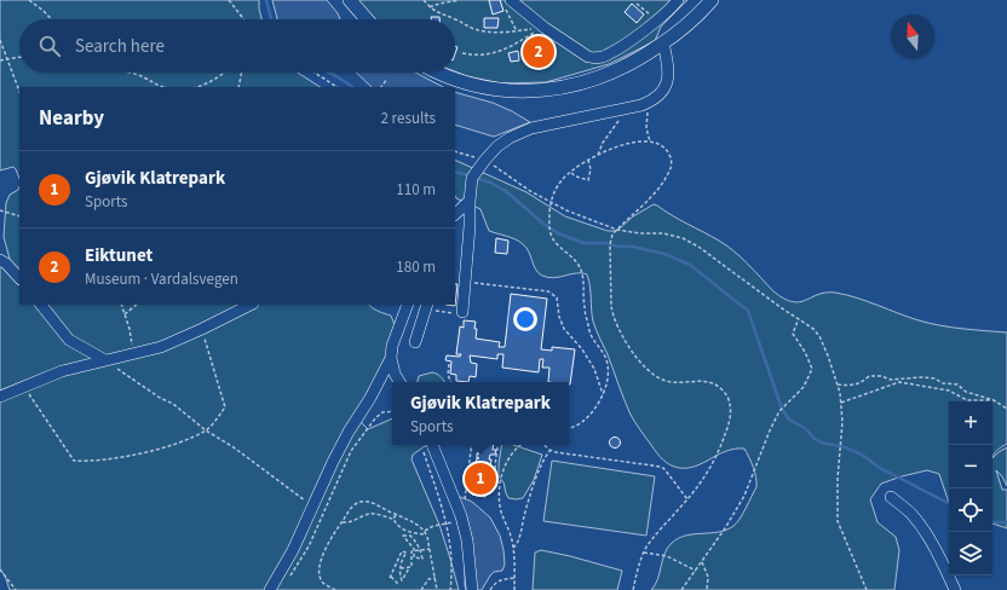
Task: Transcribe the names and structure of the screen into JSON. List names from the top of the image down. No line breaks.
{"north":"top","page":{"search":"Search here","pins":["2","1"],"heading":["Nearby","2 results"],"list":[{"mark":"1","name":"Gjøvik Klatrepark","note":"Sports","value":"110 m"},{"mark":"2","name":"Eiktunet","note":"Museum · Vardalsvegen","value":"180 m"}],"popup":["Gjøvik Klatrepark","Sports"],"map_buttons":["+","−"]}}
